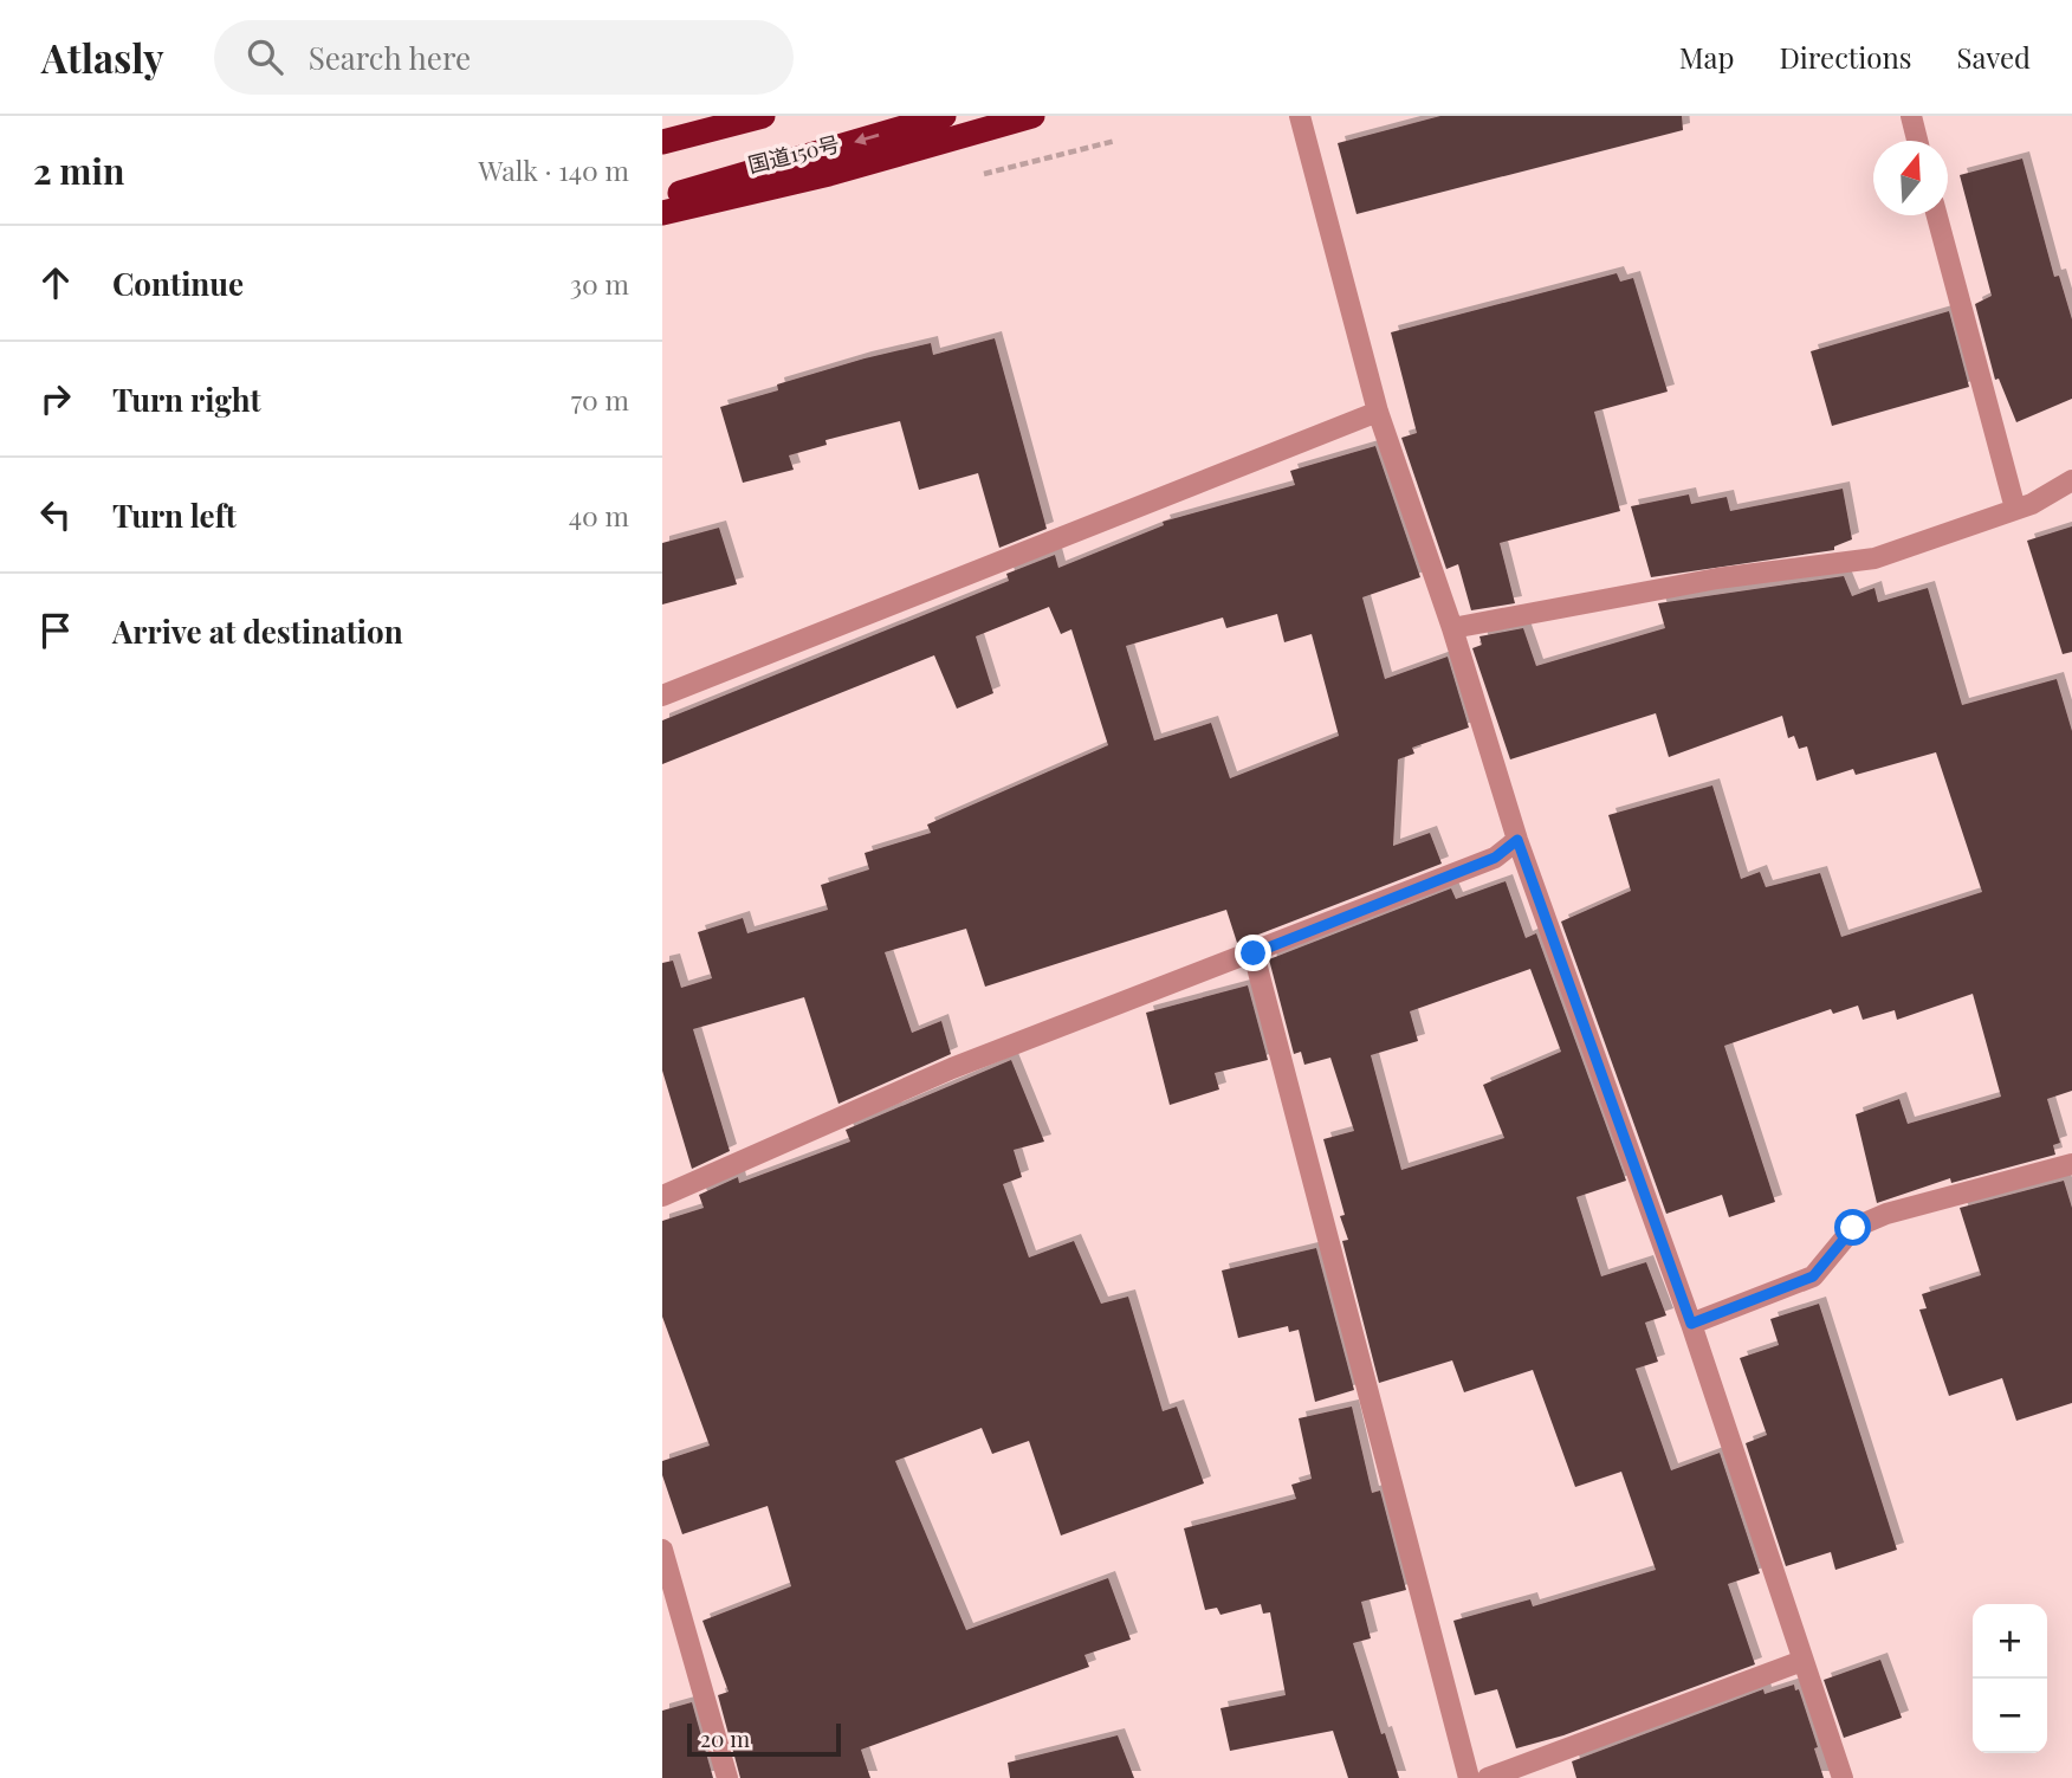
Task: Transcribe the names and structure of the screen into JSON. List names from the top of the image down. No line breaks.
{"streets":{"highway":["国道150号"]},"scale_bar":"20 m","north":"top","page":{"header":"Atlasly","search":"Search here","nav":["Map","Directions","Saved"],"heading":["2 min","Walk · 140 m"],"list":[["Continue","30 m"],["Turn right","70 m"],["Turn left","40 m"],"Arrive at destination"],"map_buttons":["+","−"],"scale":"20 m"}}
